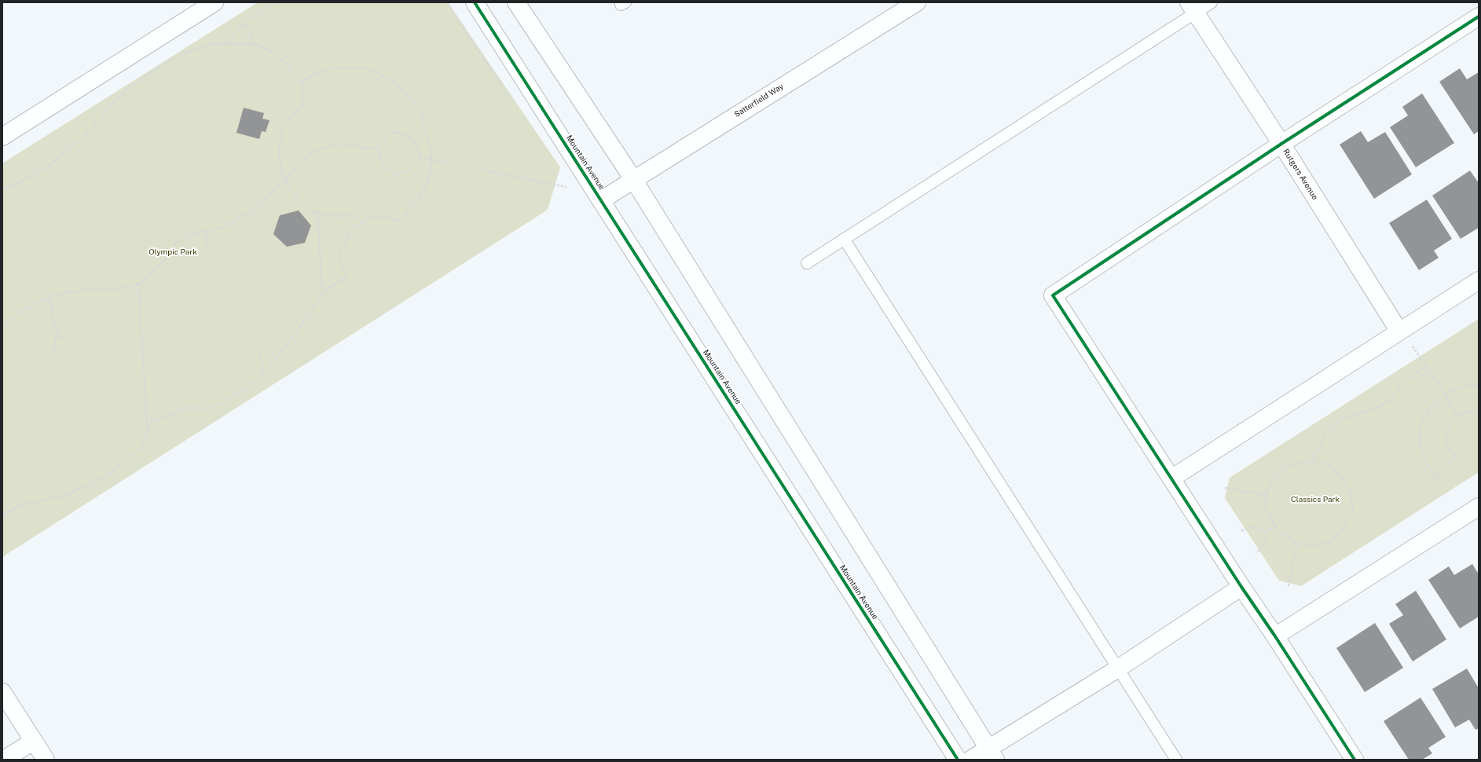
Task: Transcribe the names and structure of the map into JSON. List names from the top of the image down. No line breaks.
{"streets":{"street":["Satterfield Way","Mountain Avenue","Rutgers Avenue"]},"crossings":[["Satterfield Way","Mountain Avenue"]],"parks":["Olympic Park","Classics Park"]}
